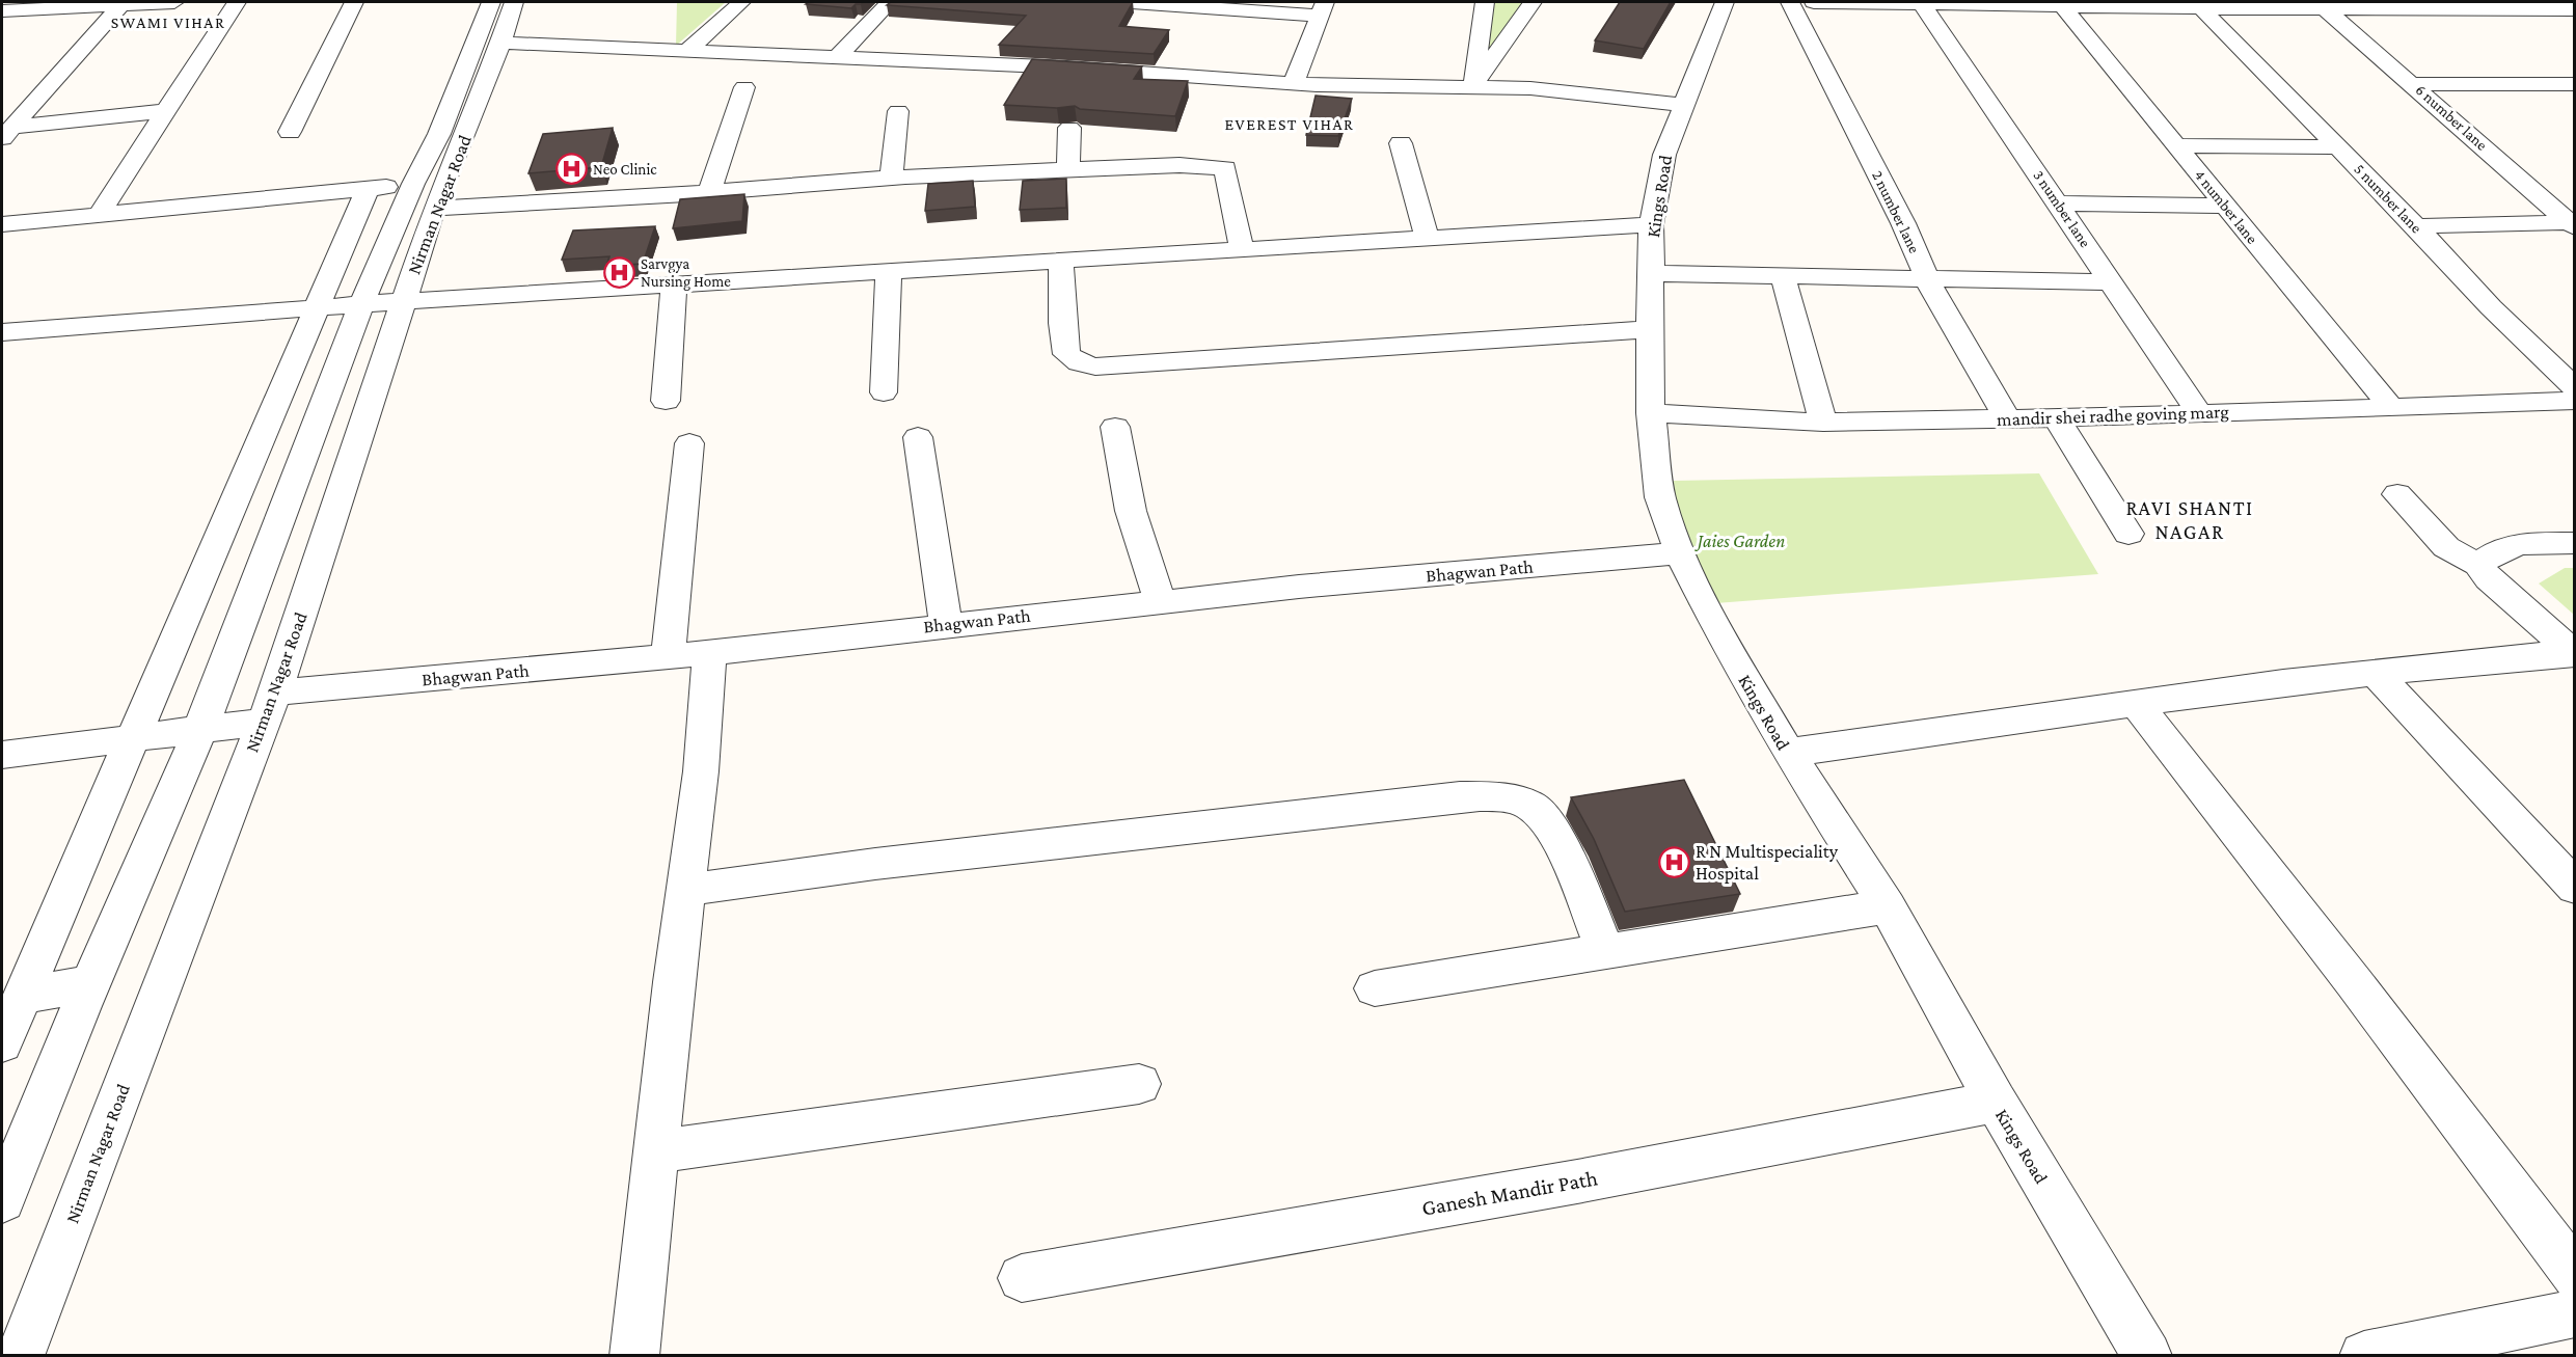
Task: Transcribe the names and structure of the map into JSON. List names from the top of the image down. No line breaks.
{"streets":{"street":["6 number lane","Kings Road","5 number lane","Nirman Nagar Road","4 number lane","3 number lane","2 number lane","mandir shei radhe goving marg","Bhagwan Path","Ganesh Mandir Path"]},"crossings":[["Kings Road","mandir shei radhe goving marg"],["Kings Road","Bhagwan Path"],["Kings Road","Ganesh Mandir Path"],["Nirman Nagar Road","Bhagwan Path"],["4 number lane","mandir shei radhe goving marg"],["3 number lane","mandir shei radhe goving marg"],["2 number lane","mandir shei radhe goving marg"]],"districts":["SWAMI VIHAR","EVEREST VIHAR","RAVI SHANTI NAGAR"],"parks":["Jaies Garden"],"places":{"hospital":["Neo Clinic","Sarvgya Nursing Home","R N Multispeciality Hospital"]}}
